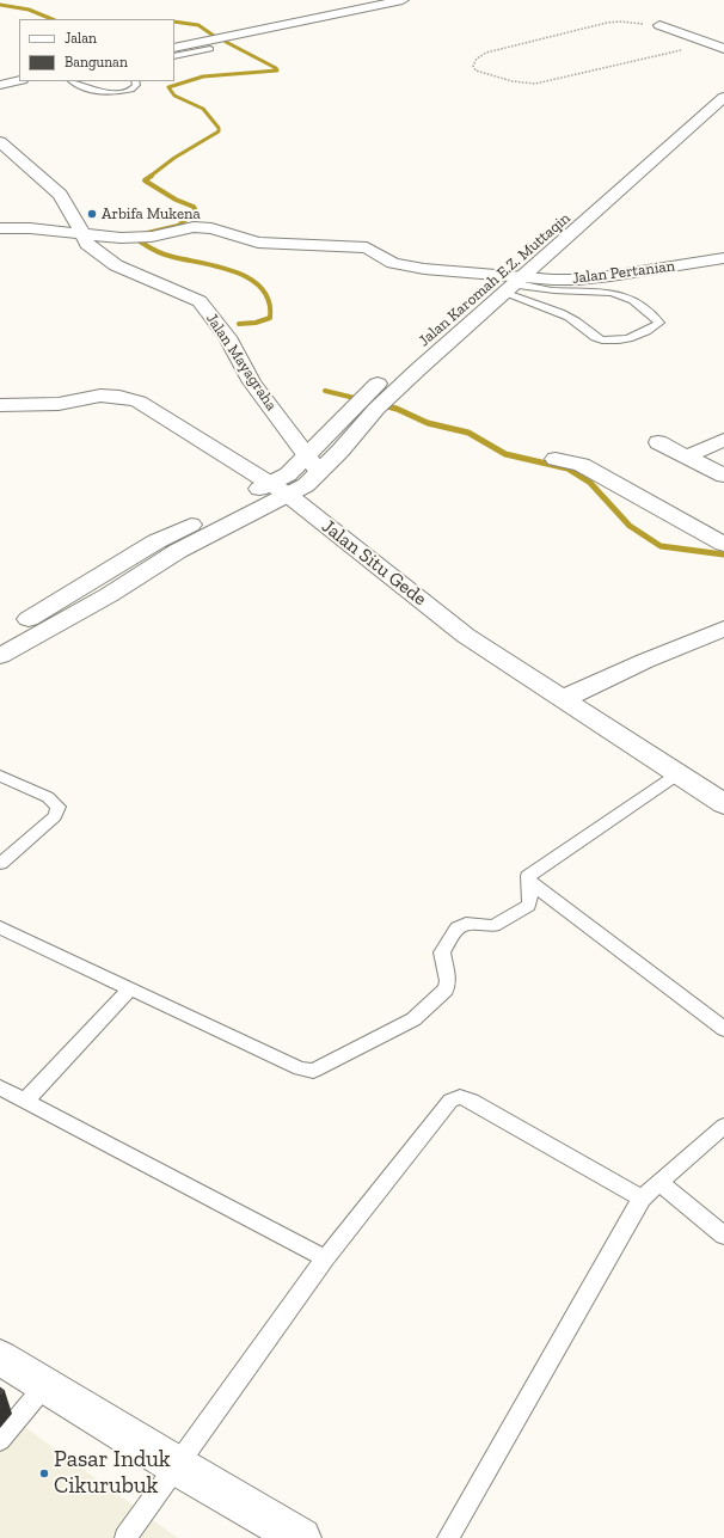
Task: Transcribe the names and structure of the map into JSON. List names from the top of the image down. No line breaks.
{"streets":{"street":["Jalan Pertanian","Jalan Karomah E.Z. Muttaqin","Jalan Mayagraha","Jalan Situ Gede"]},"crossings":[["Jalan Pertanian","Jalan Karomah E.Z. Muttaqin"],["Jalan Pertanian","Jalan Mayagraha"],["Jalan Karomah E.Z. Muttaqin","Jalan Mayagraha"],["Jalan Karomah E.Z. Muttaqin","Jalan Situ Gede"]],"places":["Arbifa Mukena","Pasar Induk Cikurubuk"],"legend":["Jalan","Bangunan"]}
